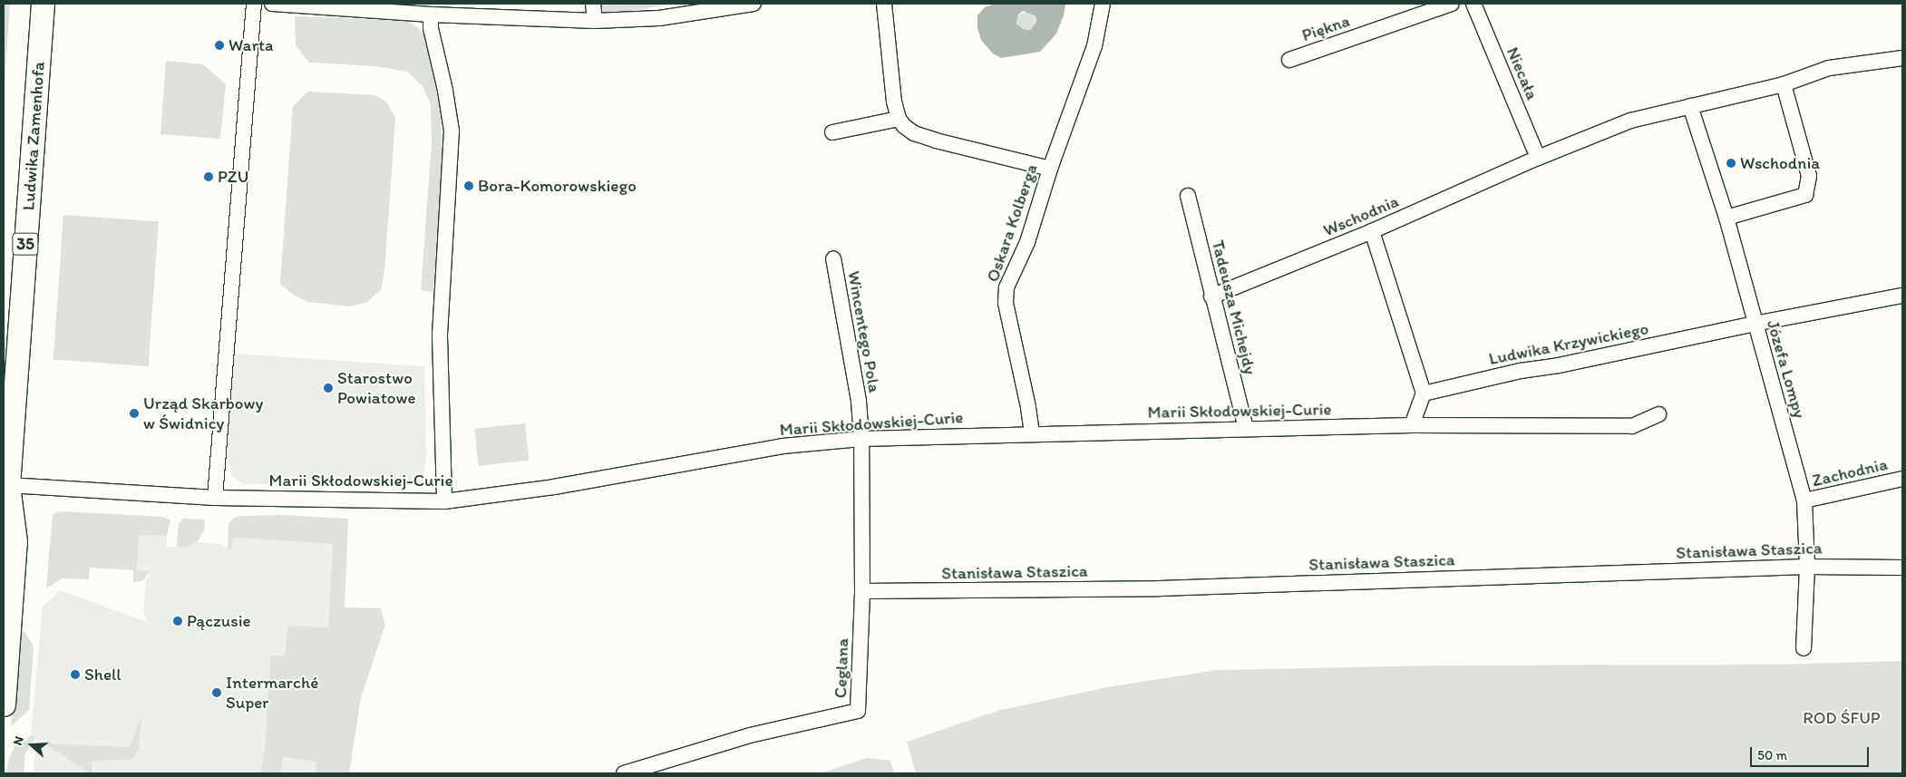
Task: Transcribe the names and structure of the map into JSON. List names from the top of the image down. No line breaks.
{"streets":{"main road":["Ludwika Zamenhofa","35"],"street":["Piękna","Niecała","Wschodnia","Oskara Kolberga","Tadeusza Michejdy","Wincentego Pola","Ludwika Krzywickiego","Józefa Lompy","Marii Skłodowskiej-Curie","Zachodnia","Stanisława Staszica","Ceglana"]},"crossings":[["Niecała","Wschodnia"],["Ludwika Zamenhofa","Marii Skłodowskiej-Curie"],["Wschodnia","Tadeusza Michejdy"],["Wschodnia","Józefa Lompy"],["Oskara Kolberga","Marii Skłodowskiej-Curie"],["Tadeusza Michejdy","Marii Skłodowskiej-Curie"],["Wincentego Pola","Marii Skłodowskiej-Curie"],["Wincentego Pola","Ceglana"],["Ludwika Krzywickiego","Józefa Lompy"],["Józefa Lompy","Zachodnia"],["Józefa Lompy","Stanisława Staszica"],["Marii Skłodowskiej-Curie","Ceglana"],["Stanisława Staszica","Ceglana"]],"parks":["ROD ŚFUP"],"places":["Warta","Wschodnia","PZU","Bora-Komorowskiego","Starostwo Powiatowe","Urząd Skarbowy w Świdnicy","Pączusie","Shell","Intermarché Super"],"scale_bar":"50 m","north":"left"}
